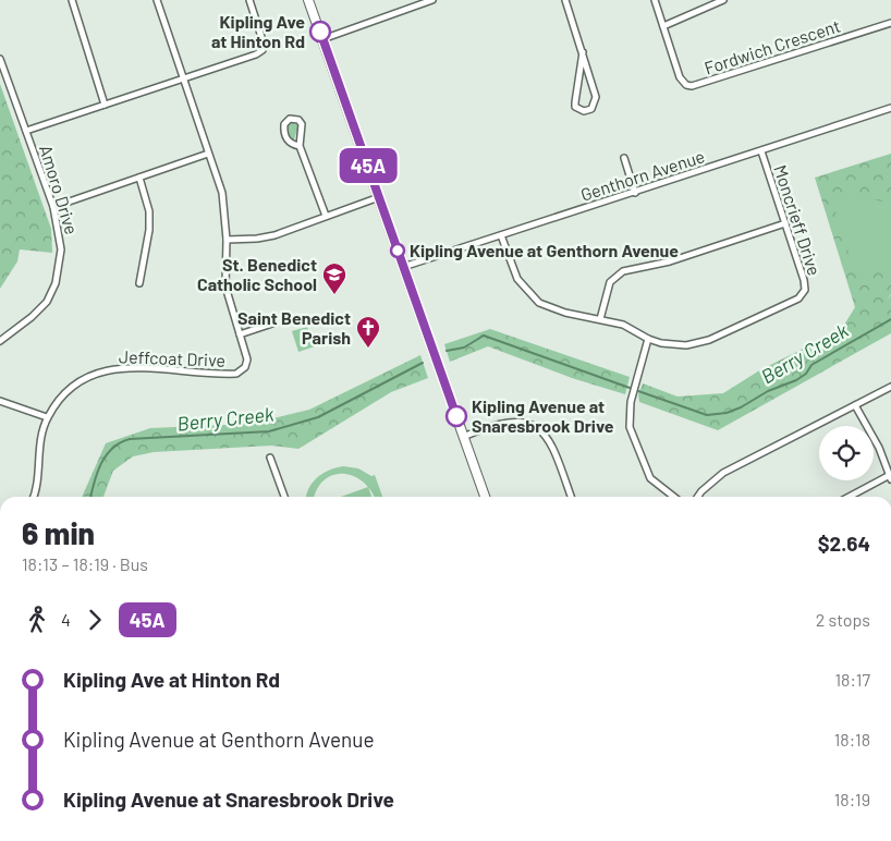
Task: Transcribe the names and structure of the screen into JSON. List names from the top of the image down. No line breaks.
{"streets":{"street":["Fordwich Crescent","Genthorn Avenue","Amoro Drive","Moncrieff Drive","Jeffcoat Drive"]},"crossings":[["Genthorn Avenue","Moncrieff Drive"]],"water":["Berry Creek"],"places":{"other":["Kipling Ave at Hinton Rd","Kipling Avenue at Genthorn Avenue","Kipling Avenue at Snaresbrook Drive"],"school or university":["St. Benedict Catholic School"],"church":["Saint Benedict Parish"]},"lines":["bus line 45A"],"page":{"on_map":"45A","heading":["6 min","18:13 – 18:19 · Bus","$2.64"],"legs":["4","45A","2 stops"],"list":[{"name":"Kipling Ave at Hinton Rd","value":"18:17"},{"name":"Kipling Avenue at Genthorn Avenue","value":"18:18"},{"name":"Kipling Avenue at Snaresbrook Drive","value":"18:19"}]}}
